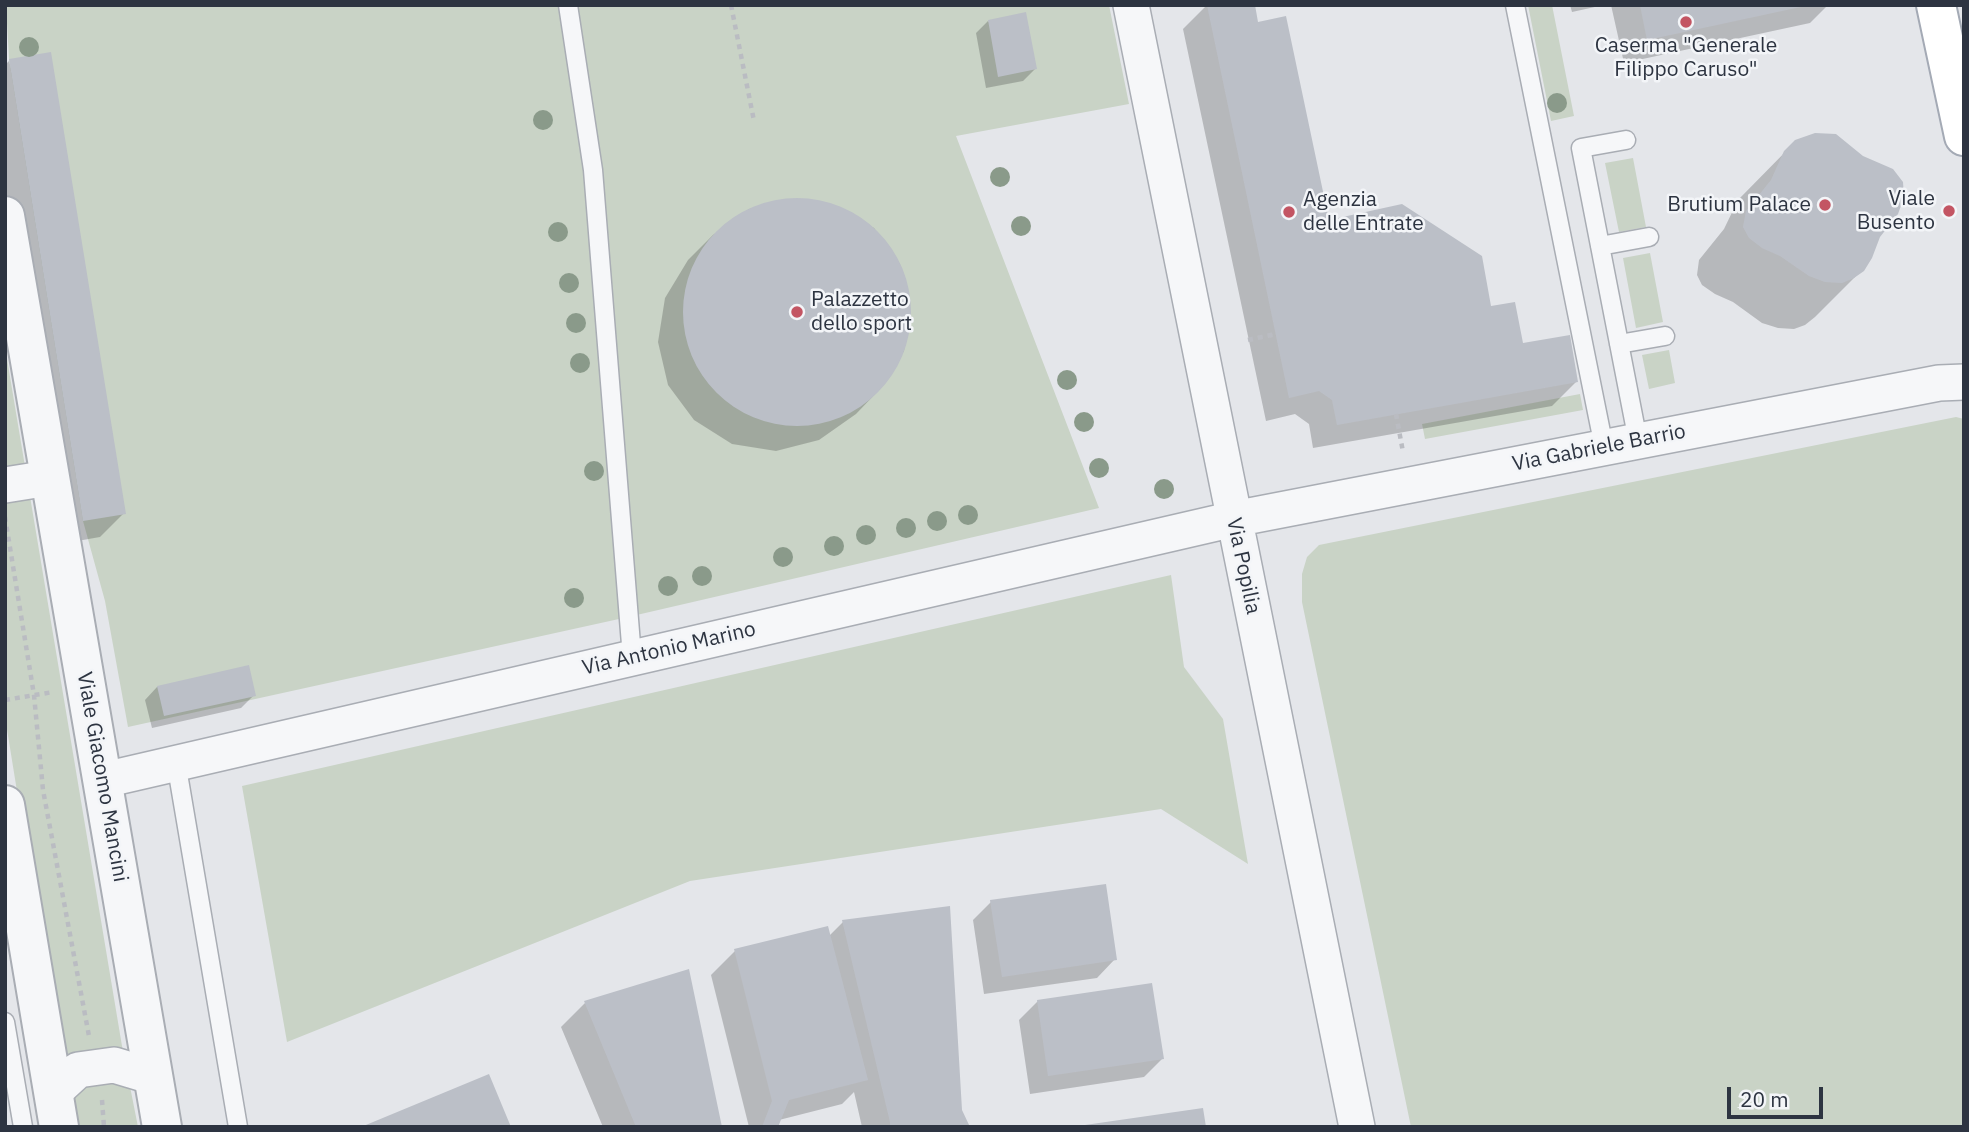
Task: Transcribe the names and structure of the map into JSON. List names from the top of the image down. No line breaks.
{"streets":{"street":["Via Gabriele Barrio","Via Popilia","Via Antonio Marino","Viale Giacomo Mancini"]},"crossings":[["Via Gabriele Barrio","Via Popilia"],["Via Gabriele Barrio","Via Antonio Marino"],["Via Popilia","Via Antonio Marino"],["Via Antonio Marino","Viale Giacomo Mancini"]],"places":["Caserma \"Generale Filippo Caruso\"","Brutium Palace","Viale Busento","Agenzia delle Entrate","Palazzetto dello sport"],"scale_bar":"20 m"}
